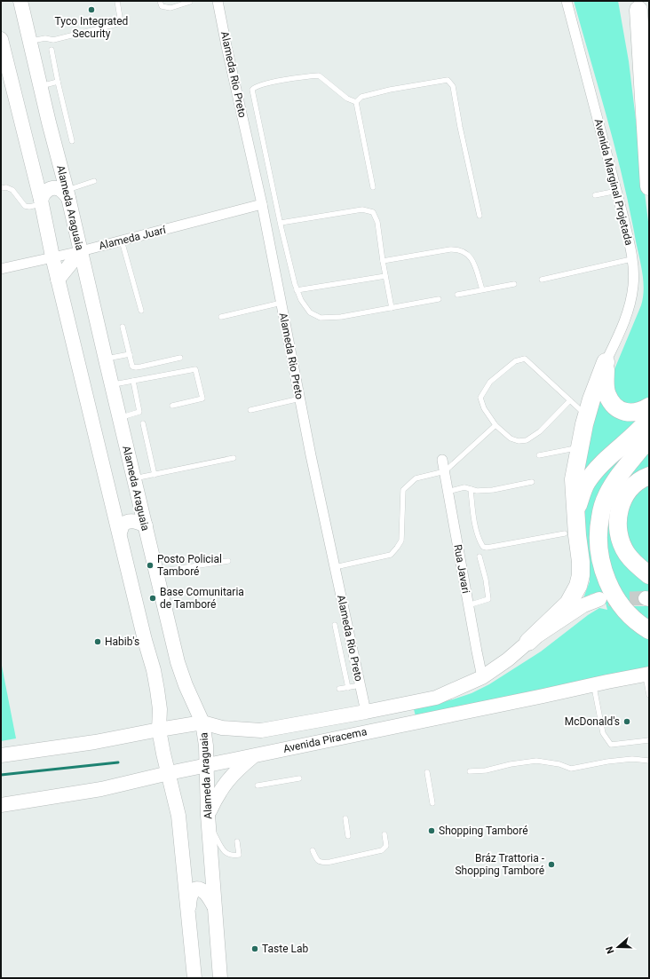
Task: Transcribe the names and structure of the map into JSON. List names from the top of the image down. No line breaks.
{"streets":{"main road":["Alameda Araguaia","Avenida Piracema"],"street":["Alameda Rio Preto","Avenida Marginal Projetada","Alameda Juarí","Rua Javari"]},"crossings":[["Alameda Rio Preto","Alameda Juarí"],["Alameda Rio Preto","Avenida Piracema"],["Alameda Araguaia","Alameda Juarí"],["Alameda Araguaia","Avenida Piracema"],["Rua Javari","Avenida Piracema"]],"places":["Tyco Integrated Security","Posto Policial Tamboré","Base Comunitaria de Tamboré","Habib's","McDonald's","Shopping Tamboré","Bráz Trattoria - Shopping Tamboré","Taste Lab"],"north":"left"}
